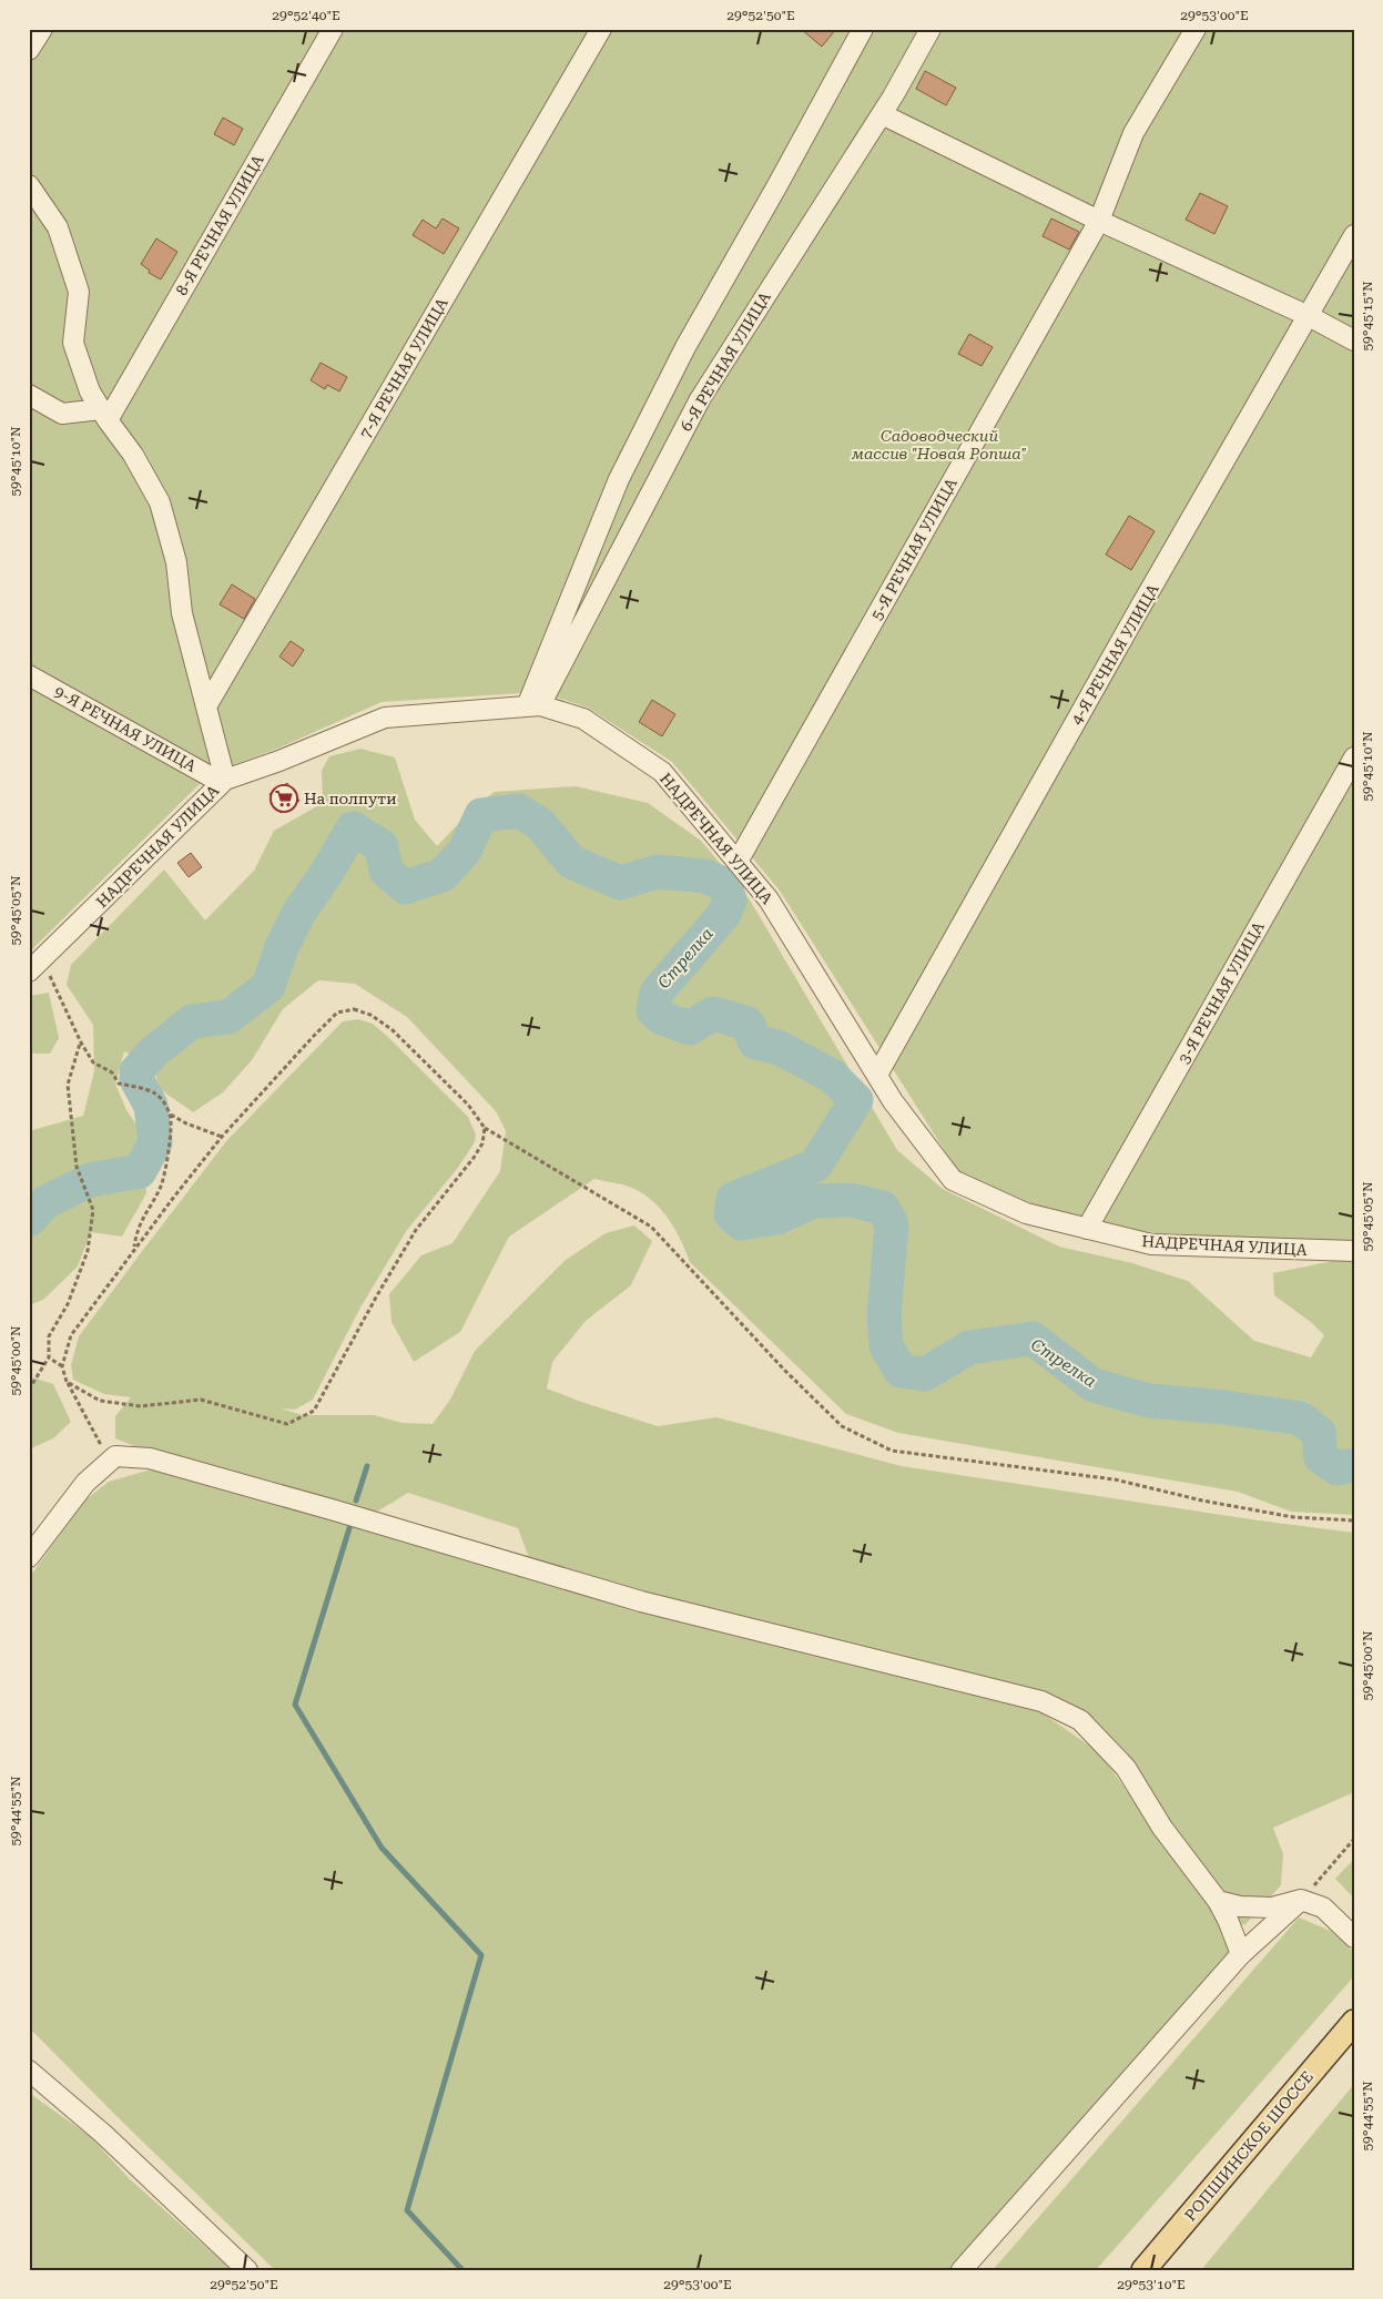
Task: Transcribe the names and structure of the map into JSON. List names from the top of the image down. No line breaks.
{"streets":{"main road":["РОПШИНСКОЕ ШОССЕ"],"street":["8-Я РЕЧНАЯ УЛИЦА","6-Я РЕЧНАЯ УЛИЦА","7-Я РЕЧНАЯ УЛИЦА","5-Я РЕЧНАЯ УЛИЦА","4-Я РЕЧНАЯ УЛИЦА","9-Я РЕЧНАЯ УЛИЦА","НАДРЕЧНАЯ УЛИЦА","3-Я РЕЧНАЯ УЛИЦА"]},"crossings":[["6-Я РЕЧНАЯ УЛИЦА","НАДРЕЧНАЯ УЛИЦА"],["5-Я РЕЧНАЯ УЛИЦА","НАДРЕЧНАЯ УЛИЦА"],["4-Я РЕЧНАЯ УЛИЦА","НАДРЕЧНАЯ УЛИЦА"],["9-Я РЕЧНАЯ УЛИЦА","НАДРЕЧНАЯ УЛИЦА"],["НАДРЕЧНАЯ УЛИЦА","3-Я РЕЧНАЯ УЛИЦА"]],"water":["Стрелка"],"parks":["Садоводческий массив \"Новая Ропша\""],"places":{"supermarket":["На полпути"]},"coordinates":["29°52'40\"E","29°52'50\"E","29°53'00\"E","59°45'15\"N","59°45'10\"N","59°45'05\"N","59°45'00\"N","59°44'55\"N","29°53'10\"E"]}
